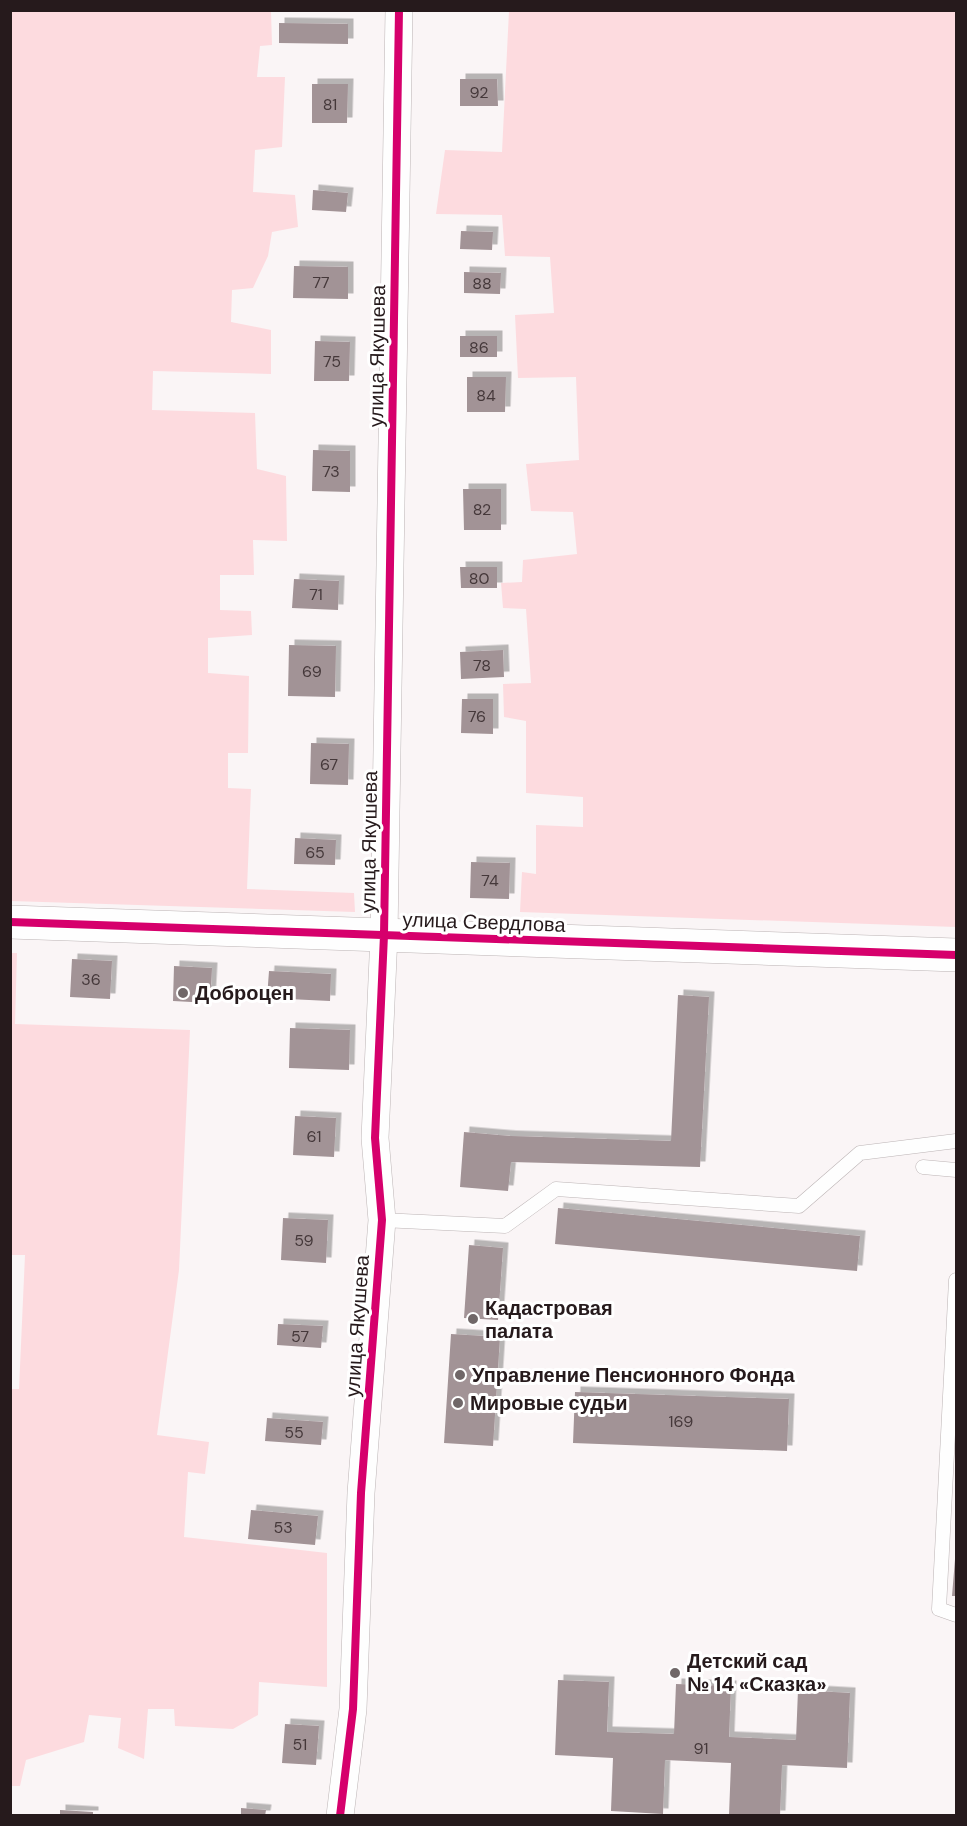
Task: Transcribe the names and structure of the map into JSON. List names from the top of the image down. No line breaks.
{"streets":{"street":["улица Якушева","улица Свердлова"]},"crossings":[["улица Якушева","улица Свердлова"]],"places":["Доброцен","Кадастровая палата","Управление Пенсионного Фонда","Мировые судьи","Детский сад № 14 «Сказка»"],"house_numbers":["92","81","77","88","86","75","84","73","82","80","71","78","69","76","67","65","74","36","61","59","57","169","55","53","51","91"]}
